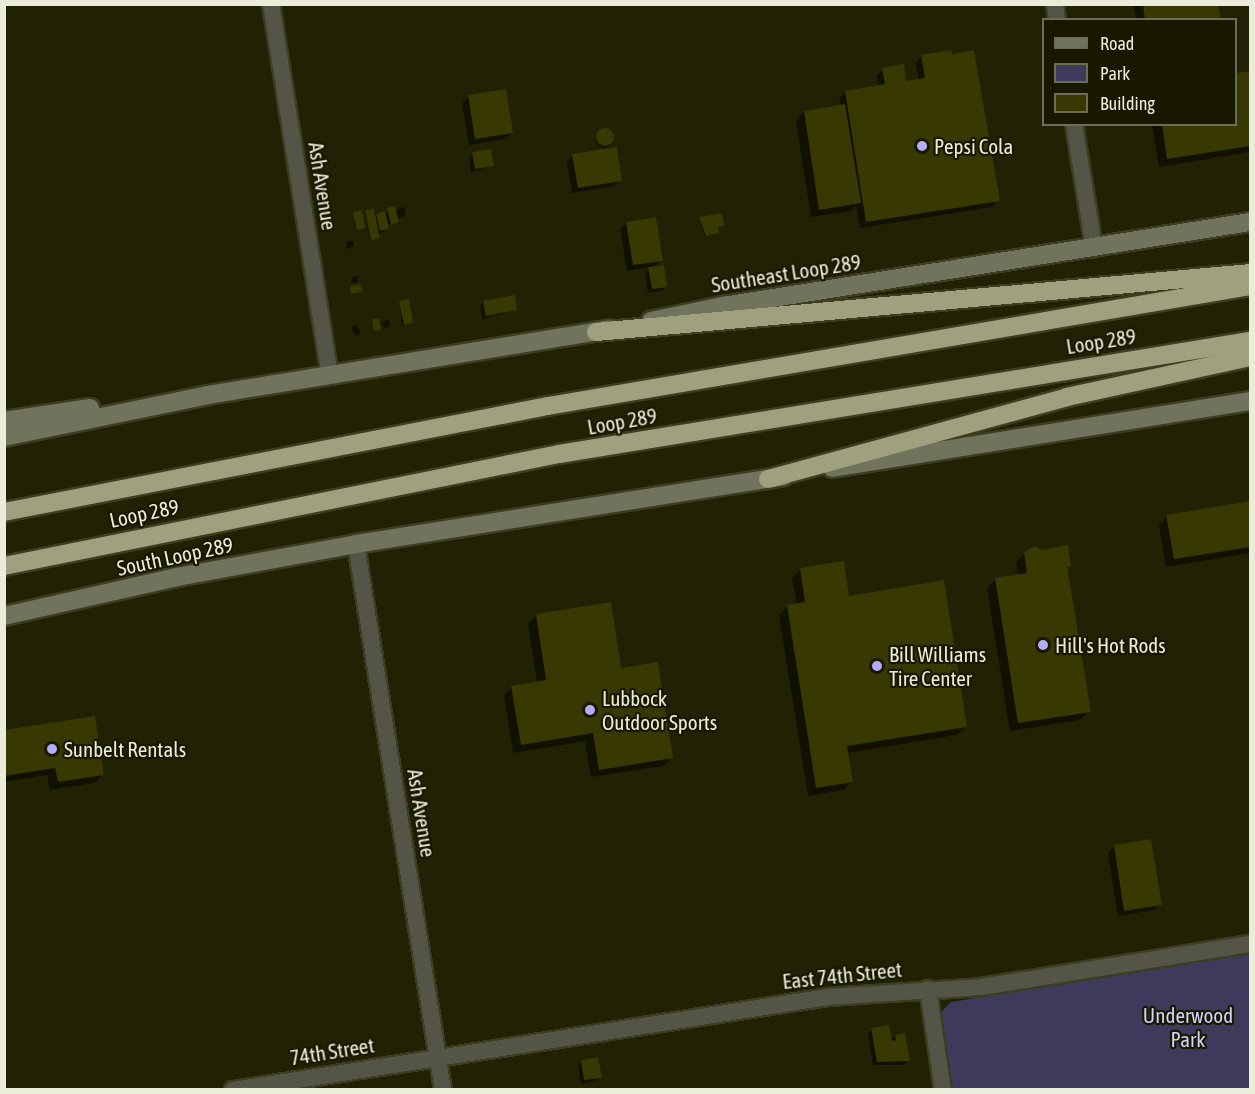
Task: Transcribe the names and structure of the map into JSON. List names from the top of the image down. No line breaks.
{"streets":{"highway":["Loop 289"],"main road":["Southeast Loop 289","South Loop 289"],"street":["Ash Avenue","East 74th Street","74th Street"]},"crossings":[["Ash Avenue","Southeast Loop 289"],["Ash Avenue","South Loop 289"],["Ash Avenue","East 74th Street"],["Ash Avenue","74th Street"],["East 74th Street","74th Street"]],"parks":["Underwood Park"],"places":["Pepsi Cola","Hill's Hot Rods","Bill Williams Tire Center","Lubbock Outdoor Sports","Sunbelt Rentals"],"legend":["Road","Park","Building"]}
